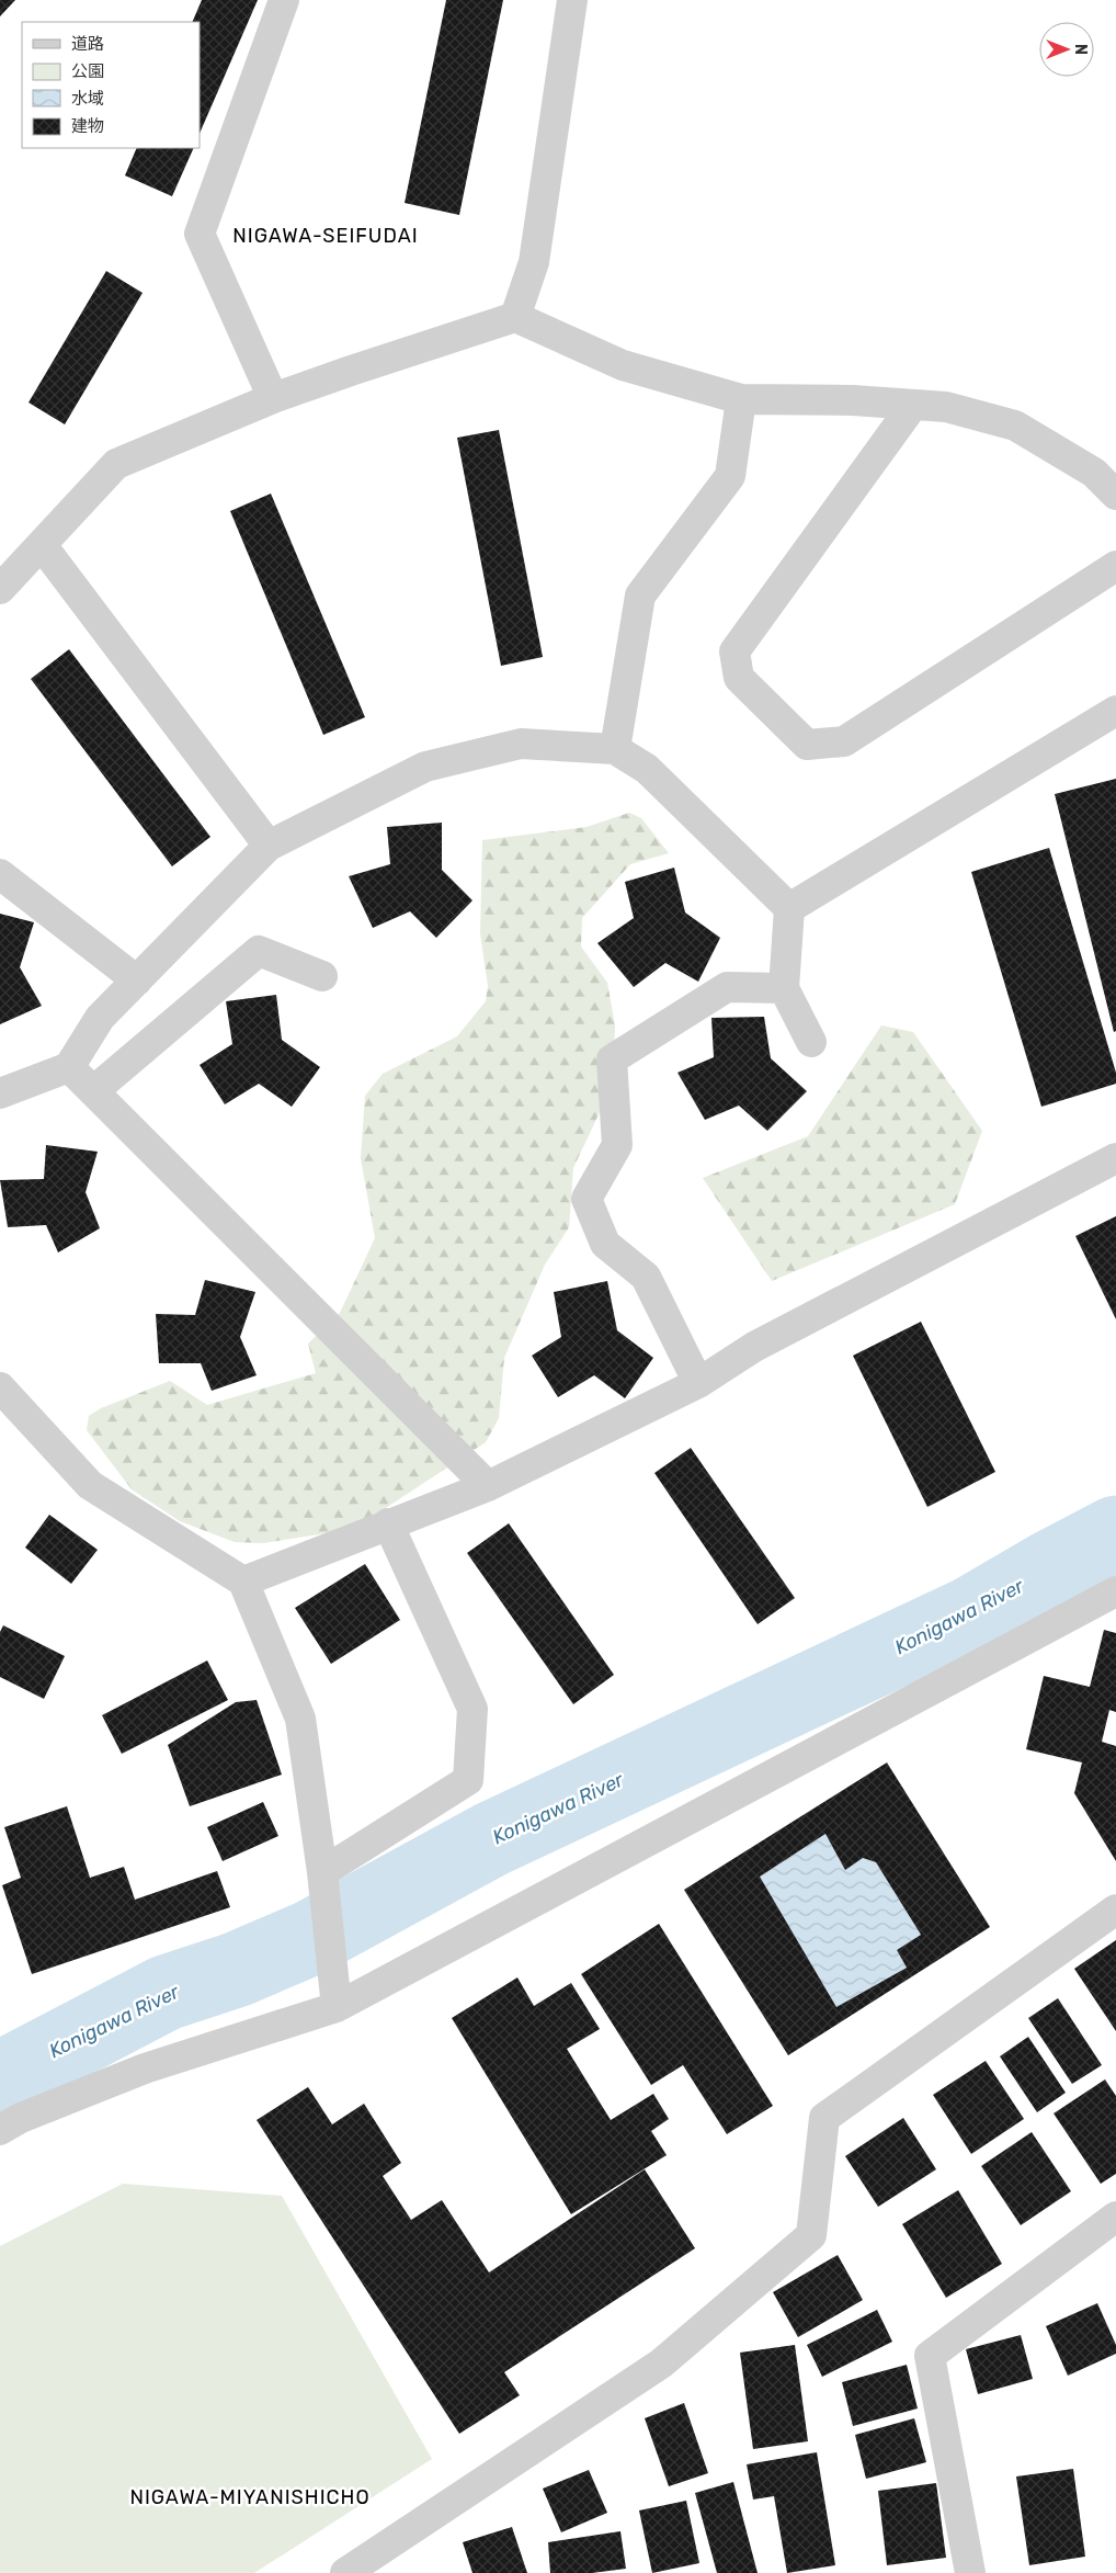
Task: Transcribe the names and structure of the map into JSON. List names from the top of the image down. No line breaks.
{"districts":["NIGAWA-SEIFUDAI","NIGAWA-MIYANISHICHO"],"water":["Konigawa River"],"legend":["道路","公園","水域","建物"],"north":"right"}
